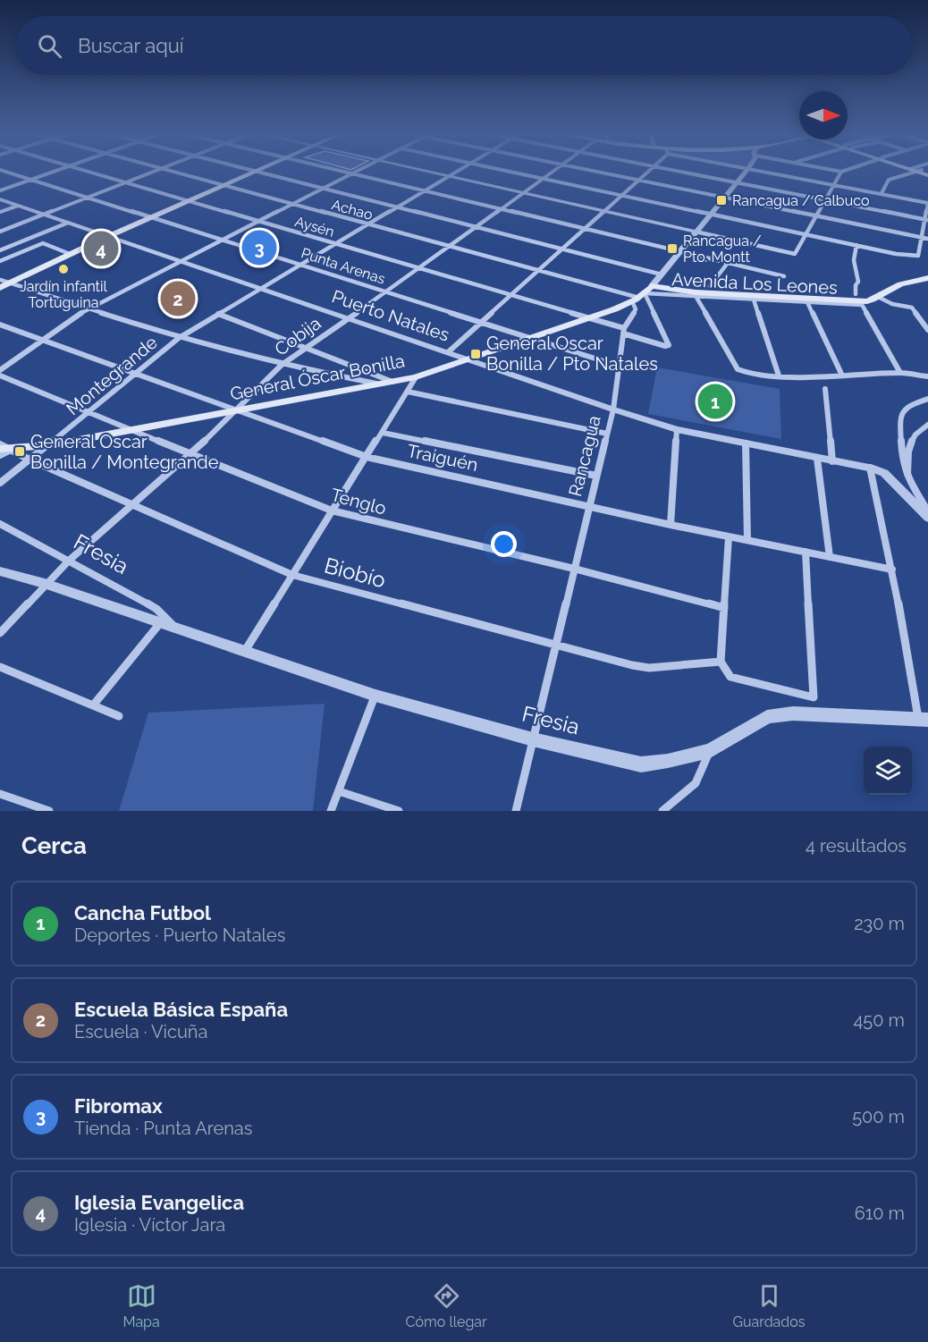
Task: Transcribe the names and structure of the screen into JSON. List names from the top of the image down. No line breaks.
{"streets":{"main road":["Avenida Los Leones","General Óscar Bonilla"],"street":["Achao","Aysén","Punta Arenas","Puerto Natales","Cobija","Montegrande","Rancagua","Traiguén","Tenglo","Fresia","Biobío"]},"crossings":[["Achao","Aysén"],["Achao","Avenida Los Leones"],["Achao","Cobija"],["Achao","Montegrande"],["Achao","General Óscar Bonilla"],["Achao","Rancagua"],["Aysén","Avenida Los Leones"],["Aysén","Cobija"],["Aysén","Montegrande"],["Aysén","General Óscar Bonilla"],["Aysén","Rancagua"],["Punta Arenas","Cobija"],["Punta Arenas","Montegrande"],["Punta Arenas","General Óscar Bonilla"],["Punta Arenas","Rancagua"],["Avenida Los Leones","General Óscar Bonilla"],["Avenida Los Leones","Rancagua"],["Puerto Natales","Cobija"],["Puerto Natales","Montegrande"],["Puerto Natales","General Óscar Bonilla"],["Puerto Natales","Rancagua"],["Cobija","General Óscar Bonilla"],["Cobija","Traiguén"],["Cobija","Tenglo"],["Cobija","Fresia"],["Cobija","Biobío"],["Montegrande","General Óscar Bonilla"],["Montegrande","Traiguén"],["Montegrande","Tenglo"],["Montegrande","Biobío"],["General Óscar Bonilla","Rancagua"],["General Óscar Bonilla","Traiguén"],["General Óscar Bonilla","Tenglo"],["General Óscar Bonilla","Biobío"],["Rancagua","Traiguén"],["Rancagua","Tenglo"],["Rancagua","Fresia"],["Rancagua","Biobío"]],"places":{"transit":["Rancagua / Calbuco","Rancagua / Pto. Montt","General Oscar Bonilla / Pto Natales","General Oscar Bonilla / Montegrande"],"other":["Jardín infantil Tortuguina"]},"north":"right","page":{"search":"Buscar aquí","pins":["3","4","2","1"],"heading":["Cerca","4 resultados"],"list":[{"mark":"1","name":"Cancha Futbol","note":"Deportes · Puerto Natales","value":"230 m"},{"mark":"2","name":"Escuela Básica España","note":"Escuela · Vicuña","value":"450 m"},{"mark":"3","name":"Fibromax","note":"Tienda · Punta Arenas","value":"500 m"},{"mark":"4","name":"Iglesia Evangelica","note":"Iglesia · Víctor Jara","value":"610 m"}],"nav":["Mapa","Cómo llegar","Guardados"]}}
